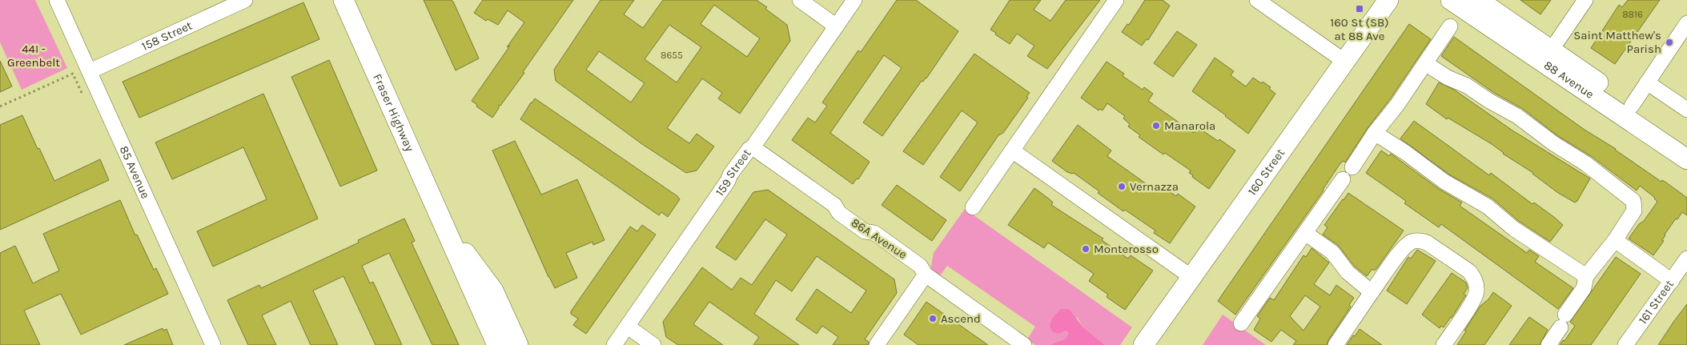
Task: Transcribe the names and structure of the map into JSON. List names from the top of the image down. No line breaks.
{"streets":{"main road":["88 Avenue","Fraser Highway","160 Street"],"street":["158 Street","85 Avenue","159 Street","86A Avenue","161 Street"]},"crossings":[["158 Street","85 Avenue"],["159 Street","86A Avenue"]],"parks":["44I - Greenbelt"],"places":{"transit":["160 St (SB) at 88 Ave"],"other":["Saint Matthew's Parish","Manarola","Vernazza","Monterosso","Ascend"]},"house_numbers":["8816","8655"]}
